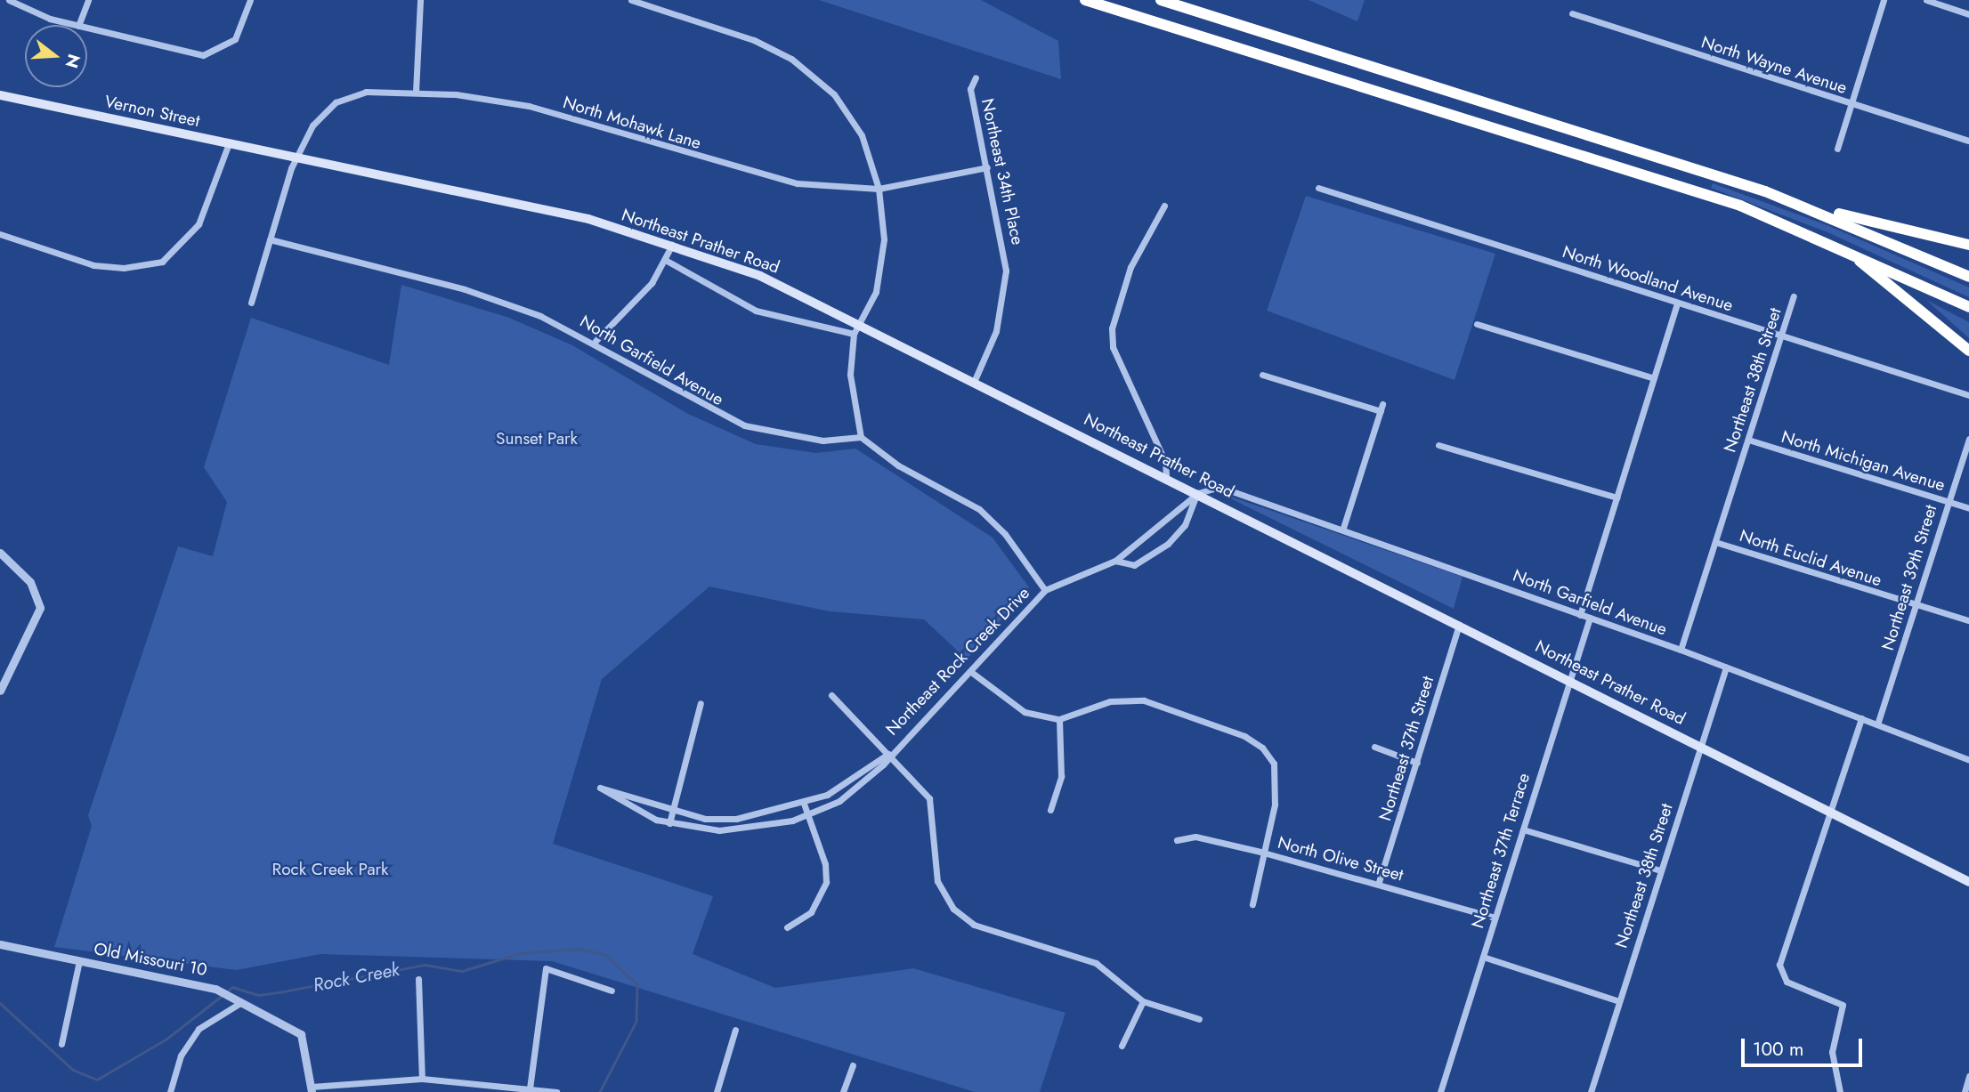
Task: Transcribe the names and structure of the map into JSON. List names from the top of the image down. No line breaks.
{"streets":{"main road":["Vernon Street","Northeast Prather Road"],"street":["North Wayne Avenue","North Mohawk Lane","Northeast 34th Place","North Woodland Avenue","North Garfield Avenue","Northeast 38th Street","North Michigan Avenue","North Euclid Avenue","Northeast 39th Street","Northeast Rock Creek Drive","Northeast 37th Street","Northeast 37th Terrace","North Olive Street","Old Missouri 10"]},"crossings":[["Vernon Street","North Mohawk Lane"],["Vernon Street","Northeast Prather Road"],["North Mohawk Lane","Northeast 34th Place"],["North Mohawk Lane","Northeast Prather Road"],["North Mohawk Lane","North Garfield Avenue"],["Northeast 34th Place","Northeast Prather Road"],["Northeast Prather Road","North Garfield Avenue"],["Northeast Prather Road","Northeast 38th Street"],["Northeast Prather Road","Northeast Rock Creek Drive"],["Northeast Prather Road","Northeast 37th Street"],["Northeast Prather Road","Northeast 37th Terrace"],["North Woodland Avenue","Northeast 38th Street"],["North Garfield Avenue","Northeast 38th Street"],["North Garfield Avenue","Northeast 39th Street"],["North Garfield Avenue","Northeast Rock Creek Drive"],["North Garfield Avenue","Northeast 37th Terrace"],["Northeast 38th Street","North Michigan Avenue"],["Northeast 38th Street","North Euclid Avenue"],["North Michigan Avenue","Northeast 39th Street"],["North Euclid Avenue","Northeast 39th Street"],["Northeast 37th Street","North Olive Street"],["Northeast 37th Terrace","North Olive Street"]],"water":["Rock Creek"],"parks":["Sunset Park","Rock Creek Park"],"scale_bar":"100 m","north":"right"}
